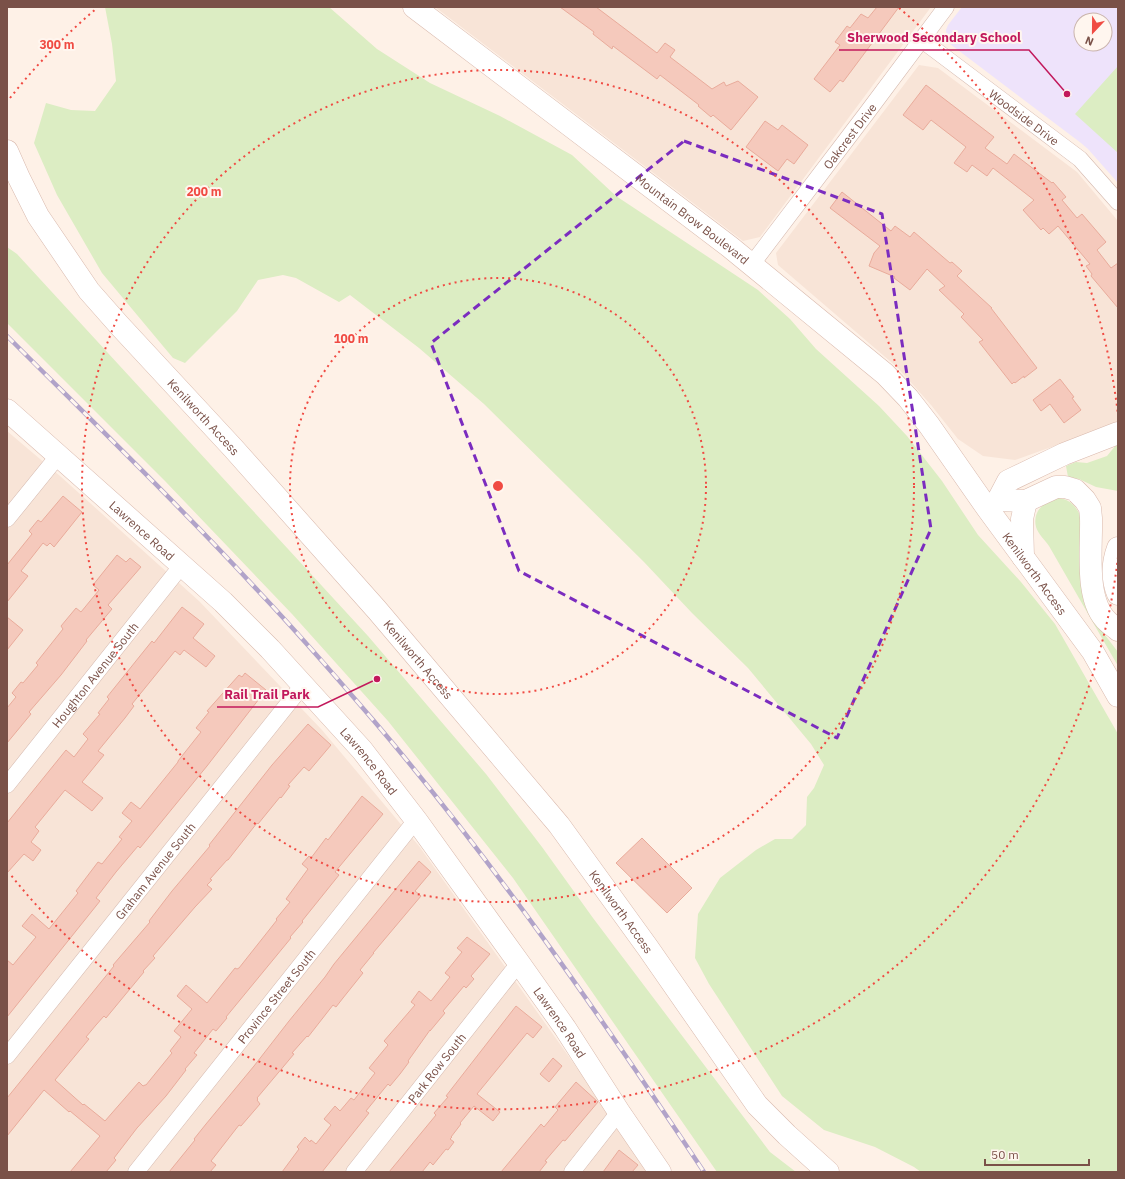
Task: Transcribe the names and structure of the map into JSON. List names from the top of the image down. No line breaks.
{"streets":{"main road":["Mountain Brow Boulevard","Kenilworth Access","Lawrence Road"],"street":["Woodside Drive","Oakcrest Drive","Houghton Avenue South","Graham Avenue South","Province Street South","Park Row South"]},"crossings":[["Woodside Drive","Oakcrest Drive"],["Oakcrest Drive","Mountain Brow Boulevard"],["Mountain Brow Boulevard","Kenilworth Access"],["Lawrence Road","Houghton Avenue South"],["Lawrence Road","Graham Avenue South"],["Lawrence Road","Province Street South"],["Lawrence Road","Park Row South"]],"places":["Sherwood Secondary School","Rail Trail Park"],"scale_bar":"50 m","north":"bottom","rings":["300 m","200 m","100 m"]}
